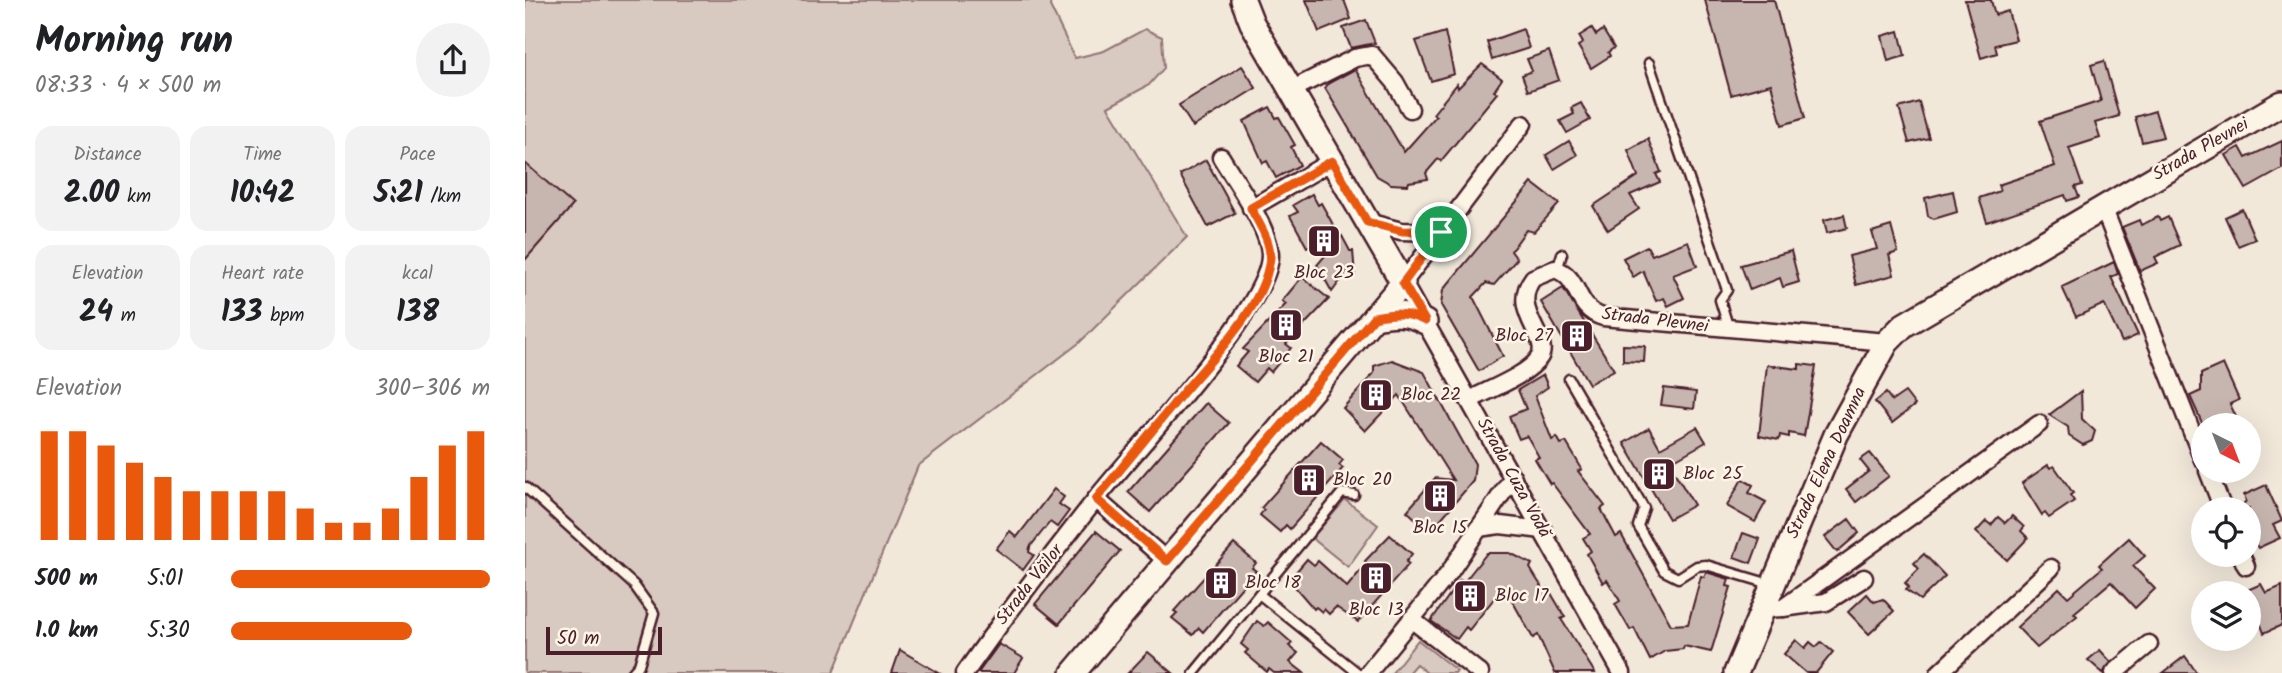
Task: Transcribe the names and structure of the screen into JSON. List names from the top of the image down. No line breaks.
{"streets":{"street":["Strada Plevnei","Strada Elena Doamna","Strada Cuza Vodă","Strada Văilor"]},"crossings":[["Strada Plevnei","Strada Elena Doamna"]],"places":{"building":["Bloc 23","Bloc 21","Bloc 27","Bloc 22","Bloc 25","Bloc 20","Bloc 15","Bloc 13","Bloc 18","Bloc 17"]},"scale_bar":"50 m","north":"bottom right","page":{"heading":["Morning run","08:33 · 4 × 500 m"],"stats":[["Distance","2.00 km"],["Time","10:42"],["Pace","5:21 /km"],["Elevation","24 m"],["Heart rate","133 bpm"],["kcal","138"]],"chart":["Elevation","300–306 m"],"list":[{"name":"500 m","note":"5:01"},{"name":"1.0 km","note":"5:30"}],"scale":"50 m"}}
